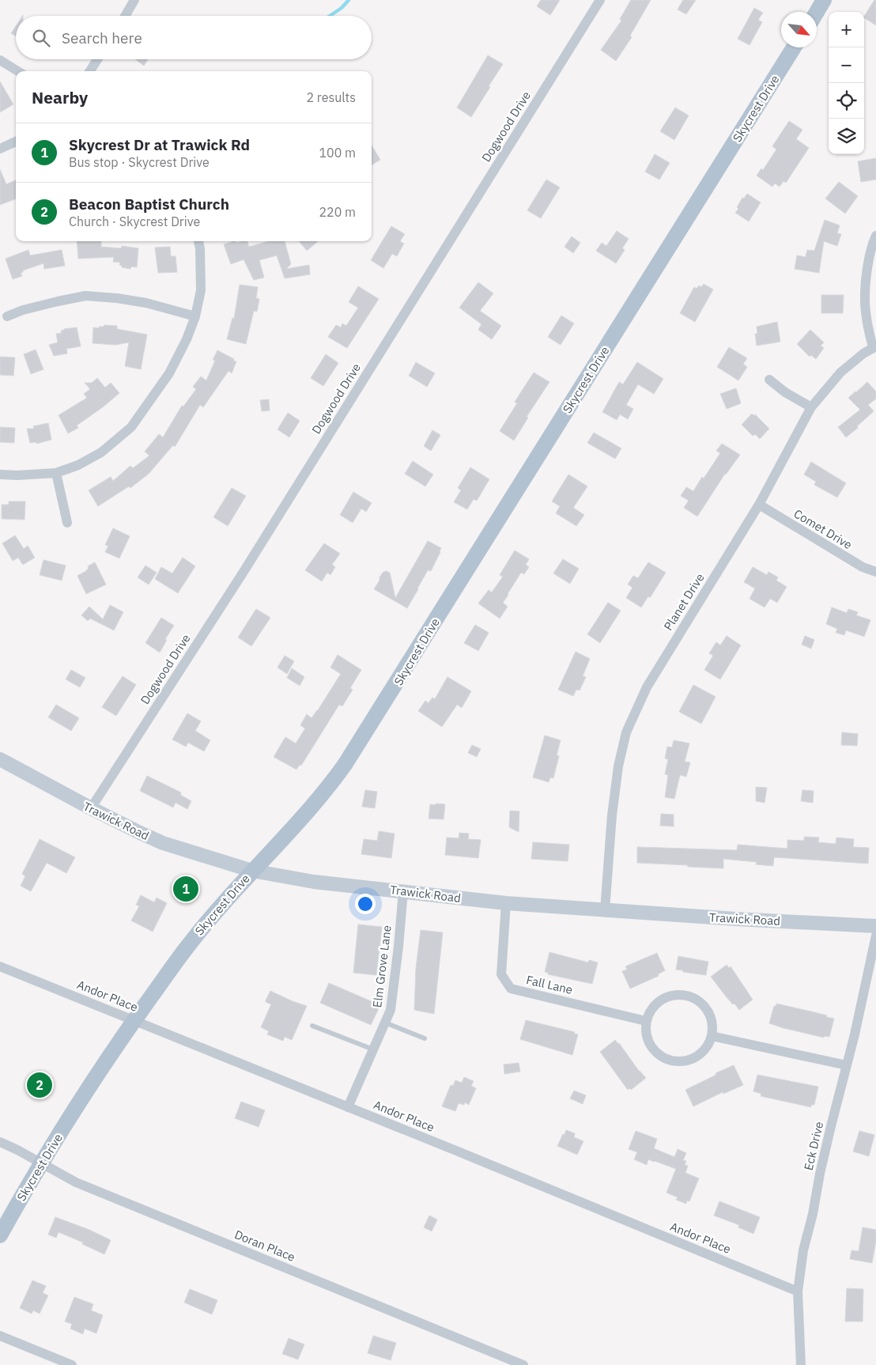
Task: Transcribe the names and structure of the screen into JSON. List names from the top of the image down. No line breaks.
{"streets":{"main road":["Skycrest Drive"],"street":["Dogwood Drive","Comet Drive","Planet Drive","Trawick Road","Elm Grove Lane","Fall Lane","Andor Place","Eck Drive","Doran Place"]},"crossings":[["Skycrest Drive","Trawick Road"],["Skycrest Drive","Andor Place"],["Skycrest Drive","Doran Place"],["Dogwood Drive","Trawick Road"],["Comet Drive","Planet Drive"],["Planet Drive","Trawick Road"],["Trawick Road","Elm Grove Lane"],["Trawick Road","Fall Lane"],["Elm Grove Lane","Andor Place"],["Andor Place","Eck Drive"]],"north":"bottom right","page":{"map_buttons":["+","−"],"search":"Search here","heading":["Nearby","2 results"],"list":[{"mark":"1","name":"Skycrest Dr at Trawick Rd","note":"Bus stop · Skycrest Drive","value":"100 m"},{"mark":"2","name":"Beacon Baptist Church","note":"Church · Skycrest Drive","value":"220 m"}],"pins":["1","2"]}}
